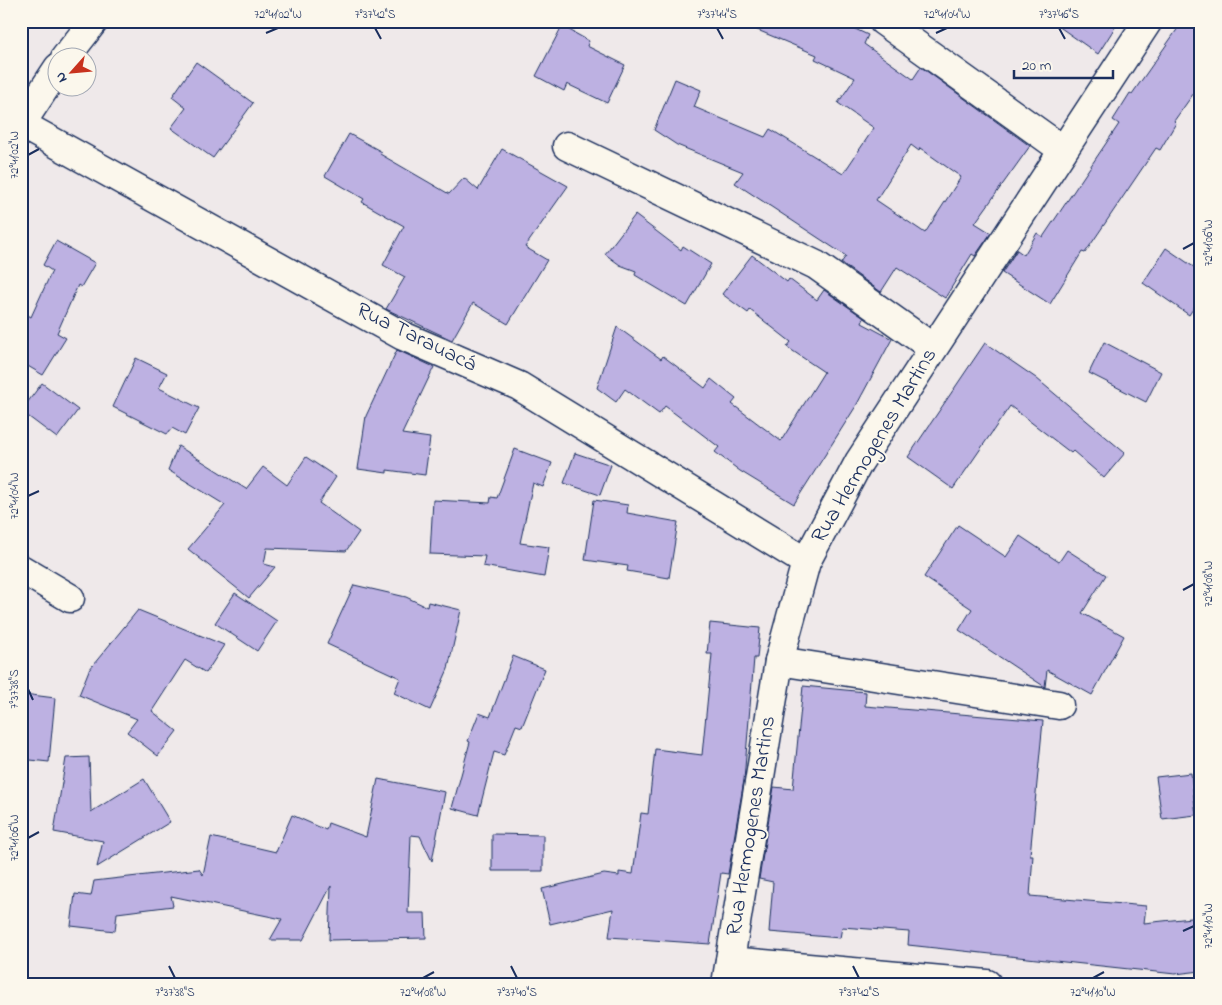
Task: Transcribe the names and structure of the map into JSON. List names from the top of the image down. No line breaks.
{"streets":{"street":["Rua Tarauacá","Rua Hermogenes Martins"]},"crossings":[["Rua Tarauacá","Rua Hermogenes Martins"]],"scale_bar":"20 m","north":"bottom left","coordinates":["72°41'02\"W","7°37'42\"S","7°37'44\"S","72°41'04\"W","7°37'46\"S","72°41'06\"W","72°41'08\"W","7°37'38\"S","72°41'10\"W","7°37'40\"S"]}
